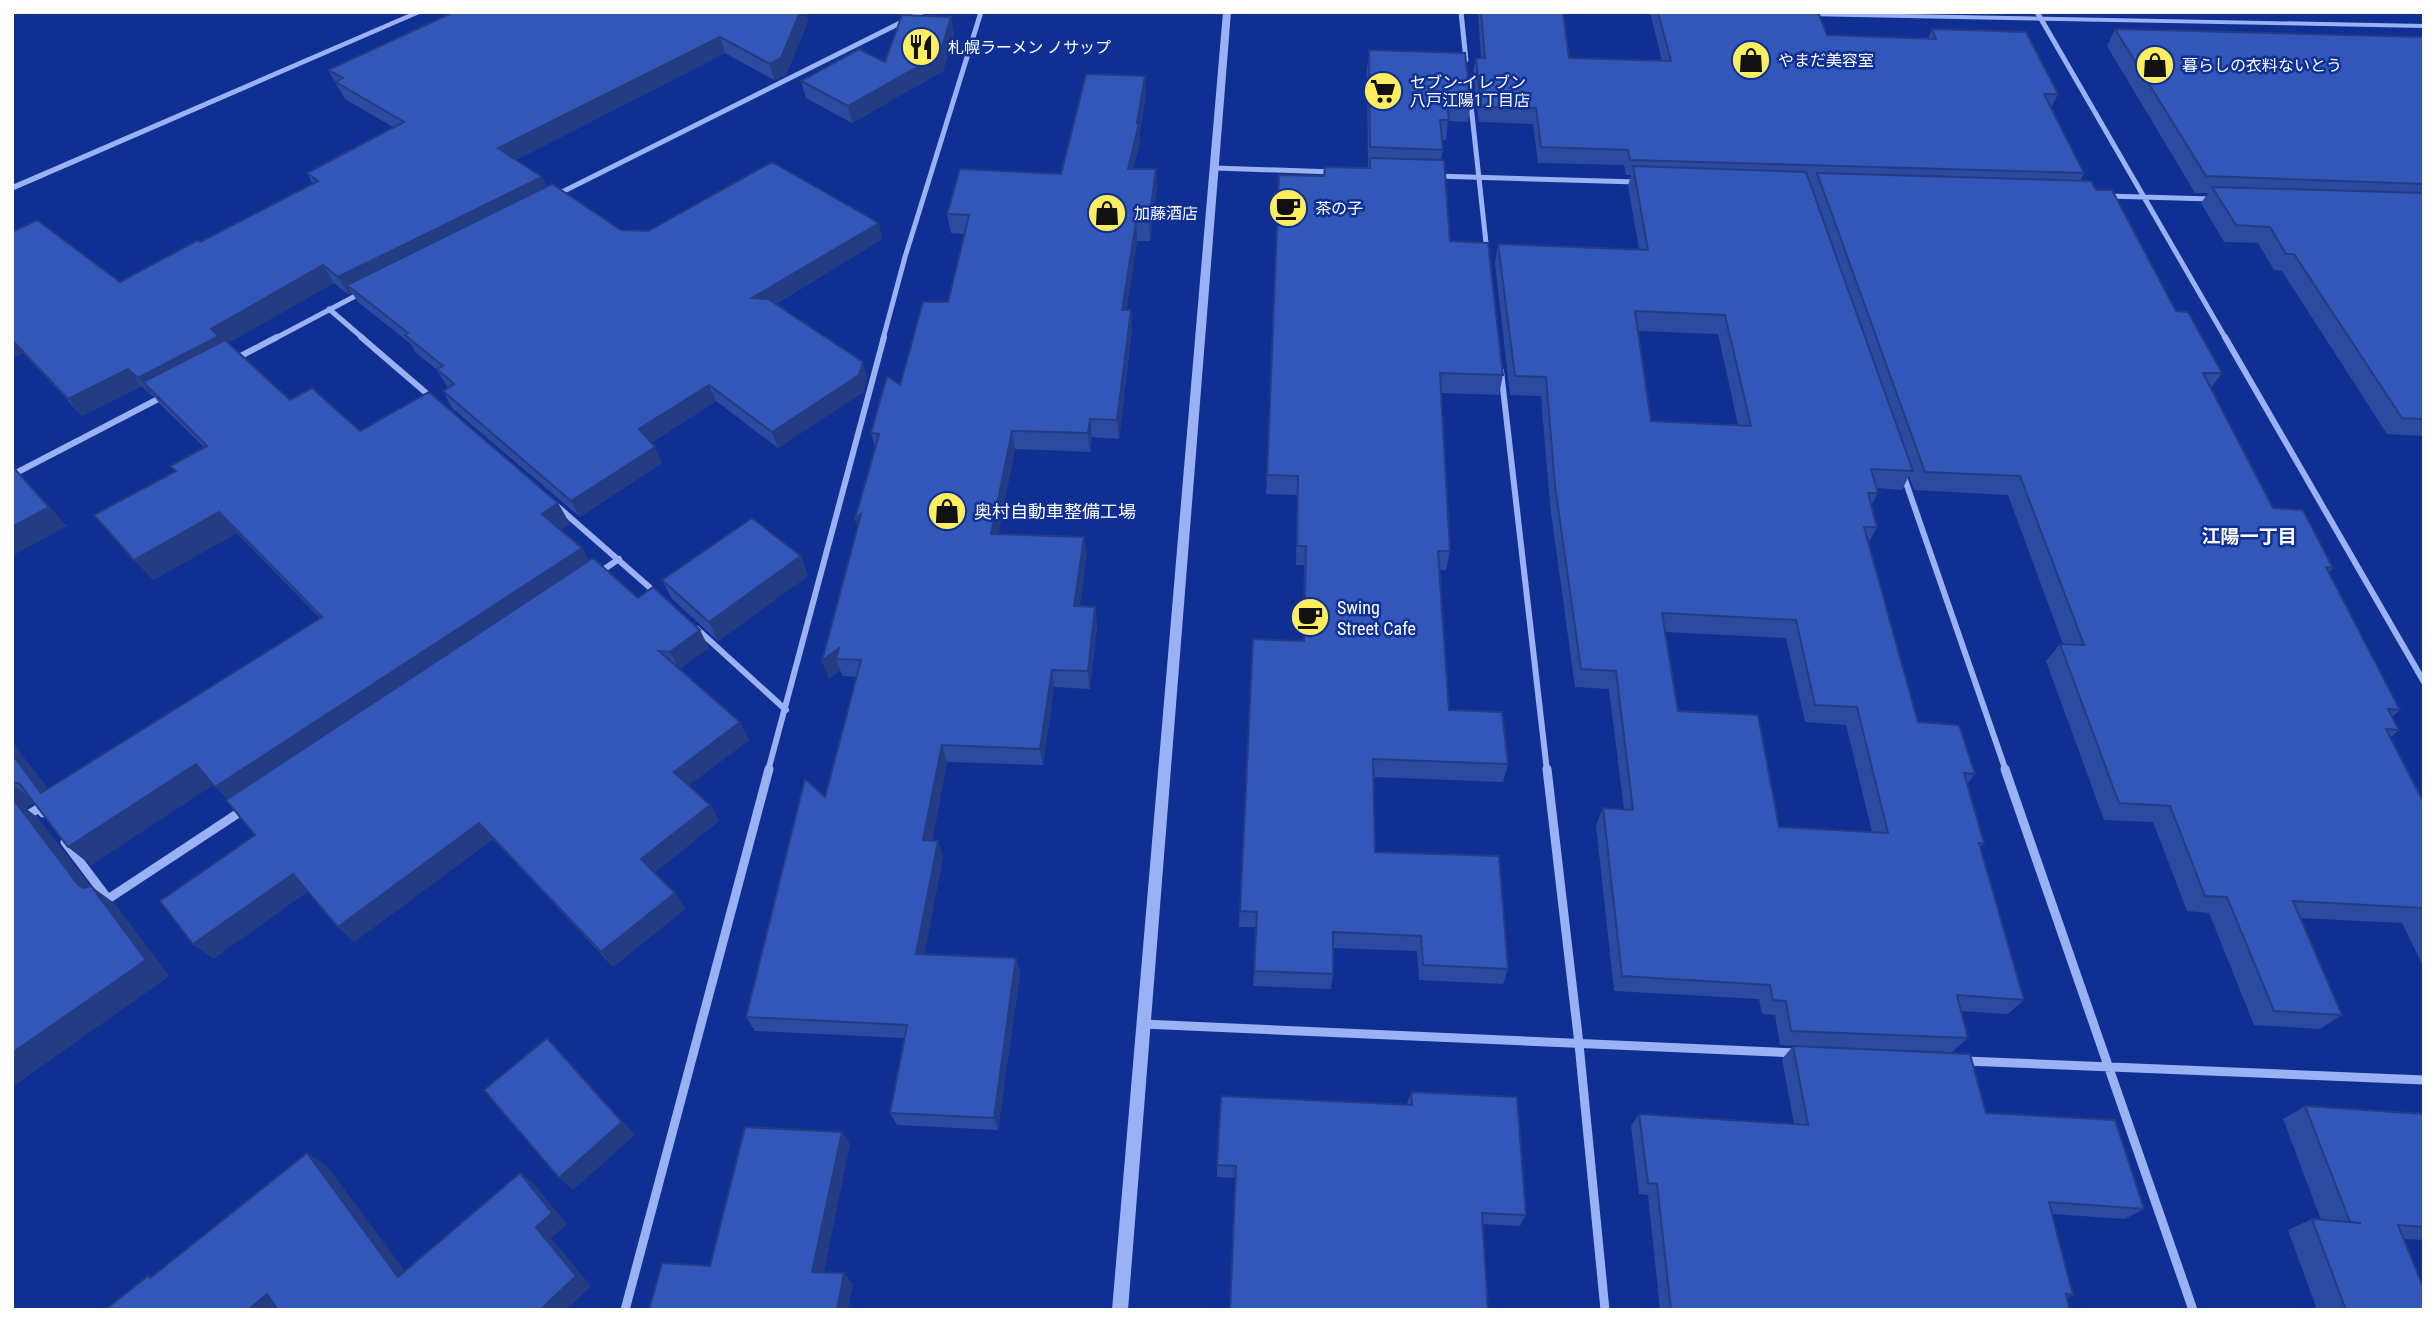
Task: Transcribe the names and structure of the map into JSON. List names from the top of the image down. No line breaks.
{"districts":["江陽一丁目"],"places":{"restaurant":["札幌ラーメン ノサップ"],"shop":["やまだ美容室","暮らしの衣料ないとう","加藤酒店","奥村自動車整備工場"],"supermarket":["セブン-イレブン 八戸江陽1丁目店"],"cafe":["茶の子","Swing Street Cafe"]}}
